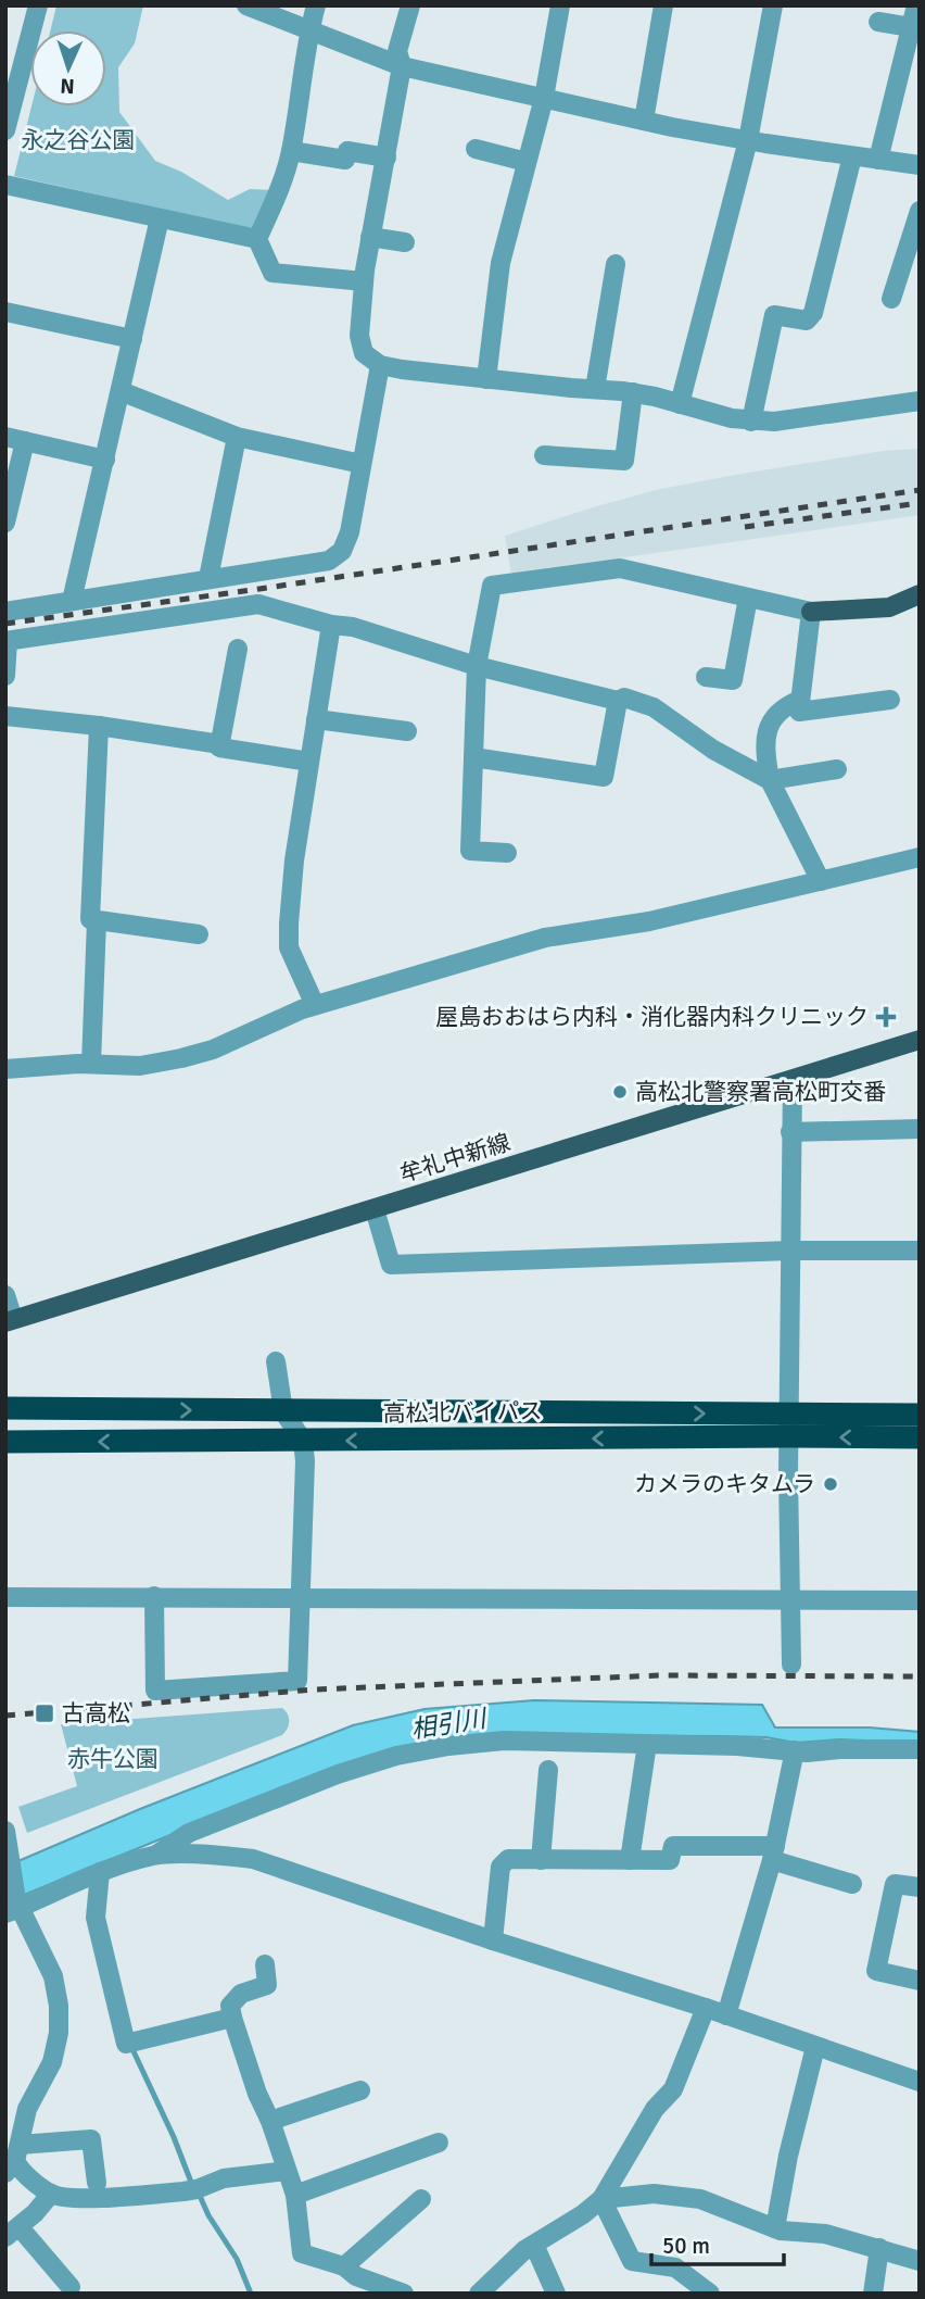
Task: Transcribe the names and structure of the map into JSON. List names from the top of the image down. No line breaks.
{"streets":{"highway":["高松北バイパス"],"main road":["牟礼中新線"]},"water":["相引川"],"parks":["永之谷公園","赤牛公園"],"places":{"health":["屋島おおはら内科・消化器内科クリニック"],"other":["高松北警察署高松町交番","カメラのキタムラ"],"transit":["古高松"]},"scale_bar":"50 m","north":"bottom"}
